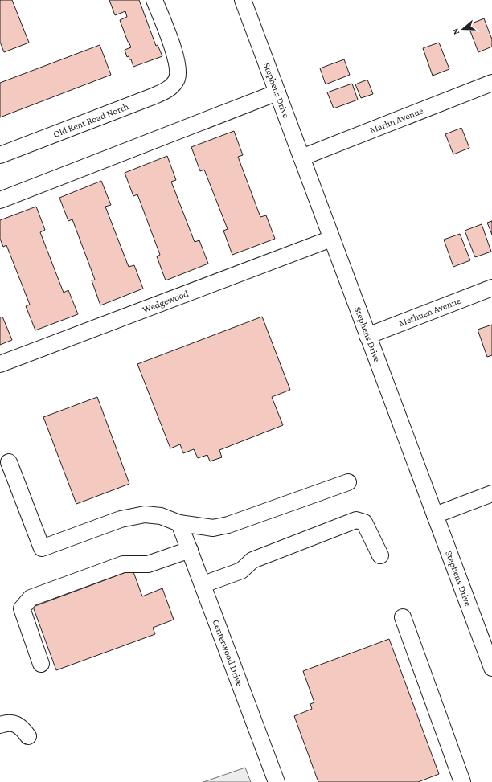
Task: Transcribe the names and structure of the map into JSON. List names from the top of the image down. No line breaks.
{"streets":{"street":["Stephens Drive","Old Kent Road North","Marlin Avenue","Wedgewood","Methuen Avenue","Centerwood Drive"]},"crossings":[["Stephens Drive","Marlin Avenue"],["Stephens Drive","Wedgewood"],["Stephens Drive","Methuen Avenue"]],"north":"left"}
